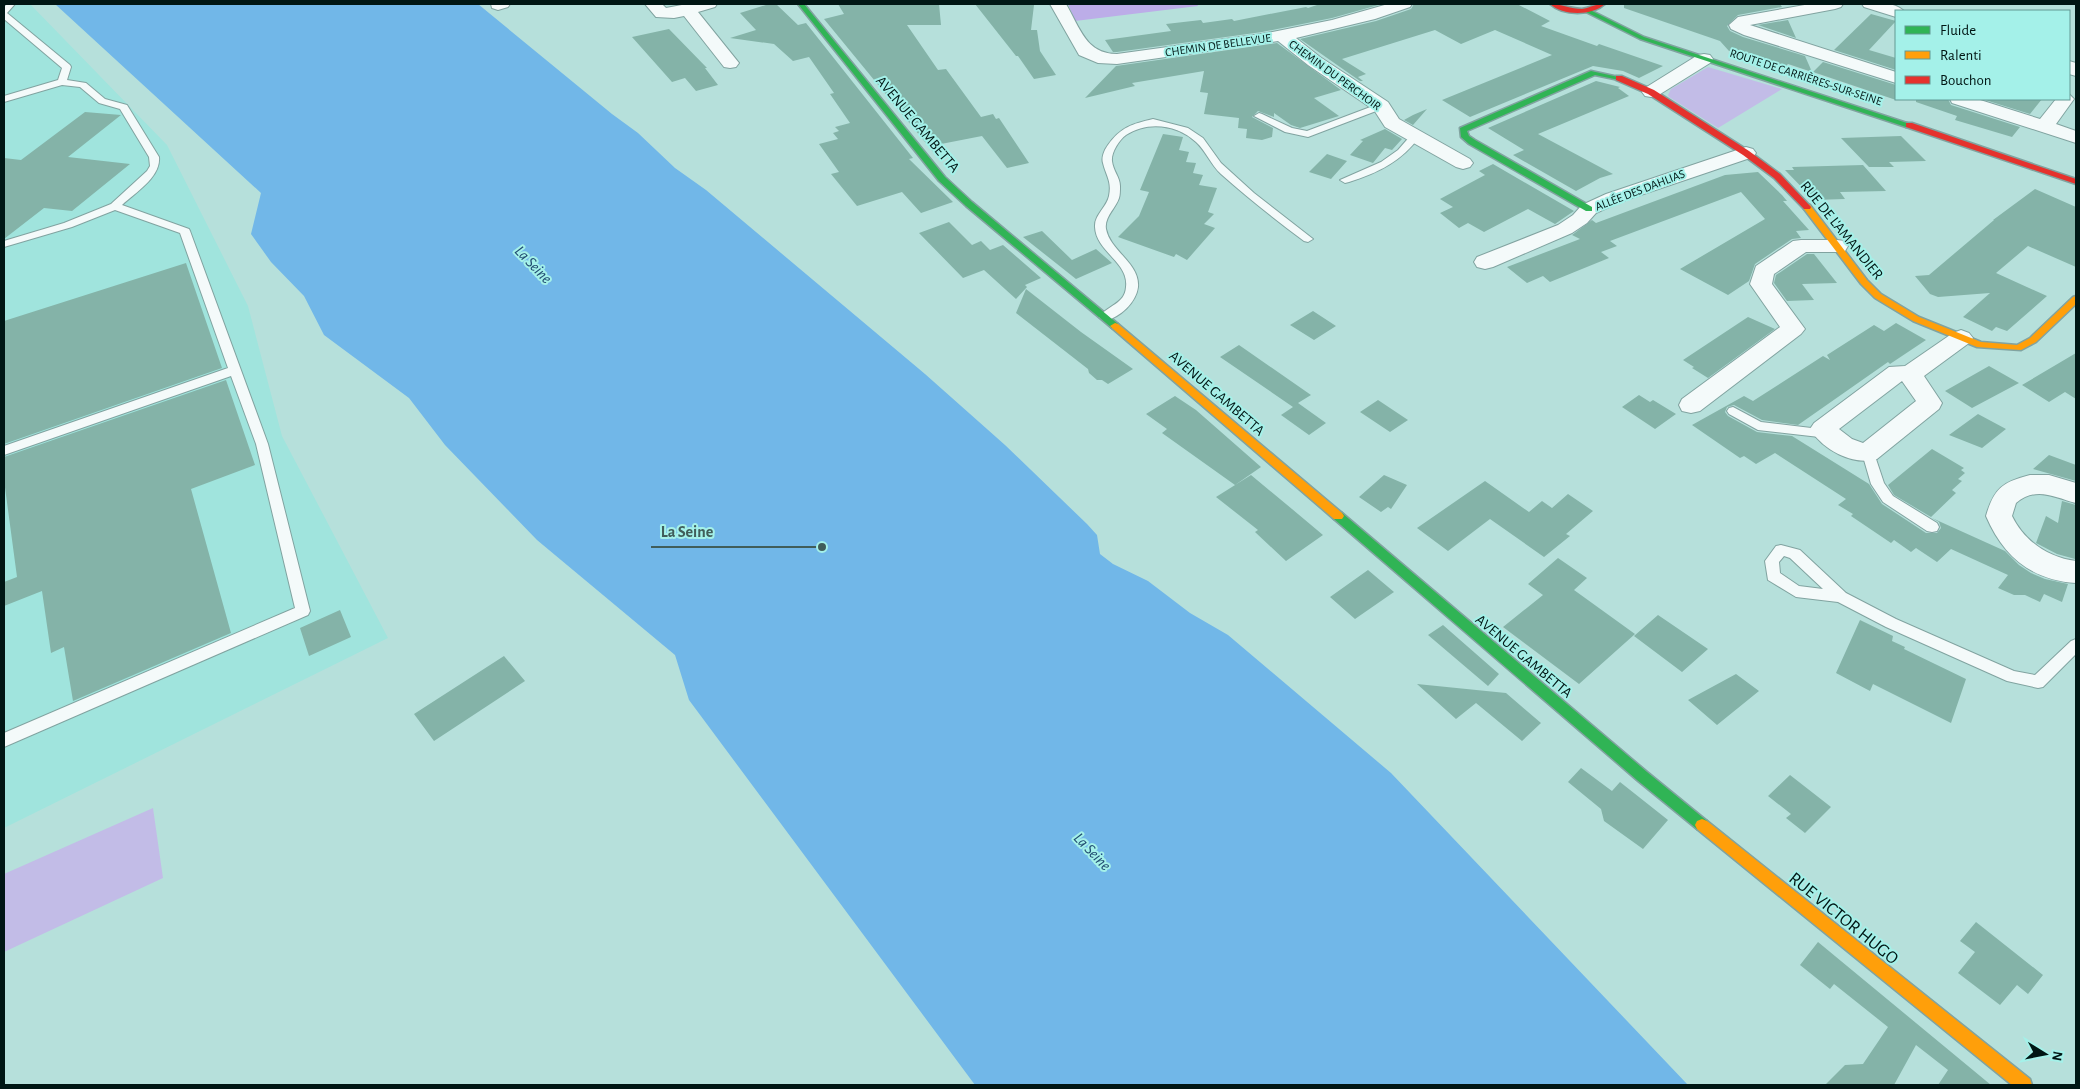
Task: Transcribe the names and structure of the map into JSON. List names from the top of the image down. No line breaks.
{"streets":{"street":["CHEMIN DE BELLEVUE","CHEMIN DU PERCHOIR","ROUTE DE CARRIÈRES-SUR-SEINE","AVENUE GAMBETTA","ALLÉE DES DAHLIAS","RUE DE L'AMANDIER","RUE VICTOR HUGO"]},"crossings":[["CHEMIN DE BELLEVUE","CHEMIN DU PERCHOIR"],["AVENUE GAMBETTA","RUE VICTOR HUGO"],["ALLÉE DES DAHLIAS","RUE DE L'AMANDIER"]],"water":["La Seine"],"places":["La Seine"],"legend":["Fluide","Ralenti","Bouchon"],"north":"right"}
